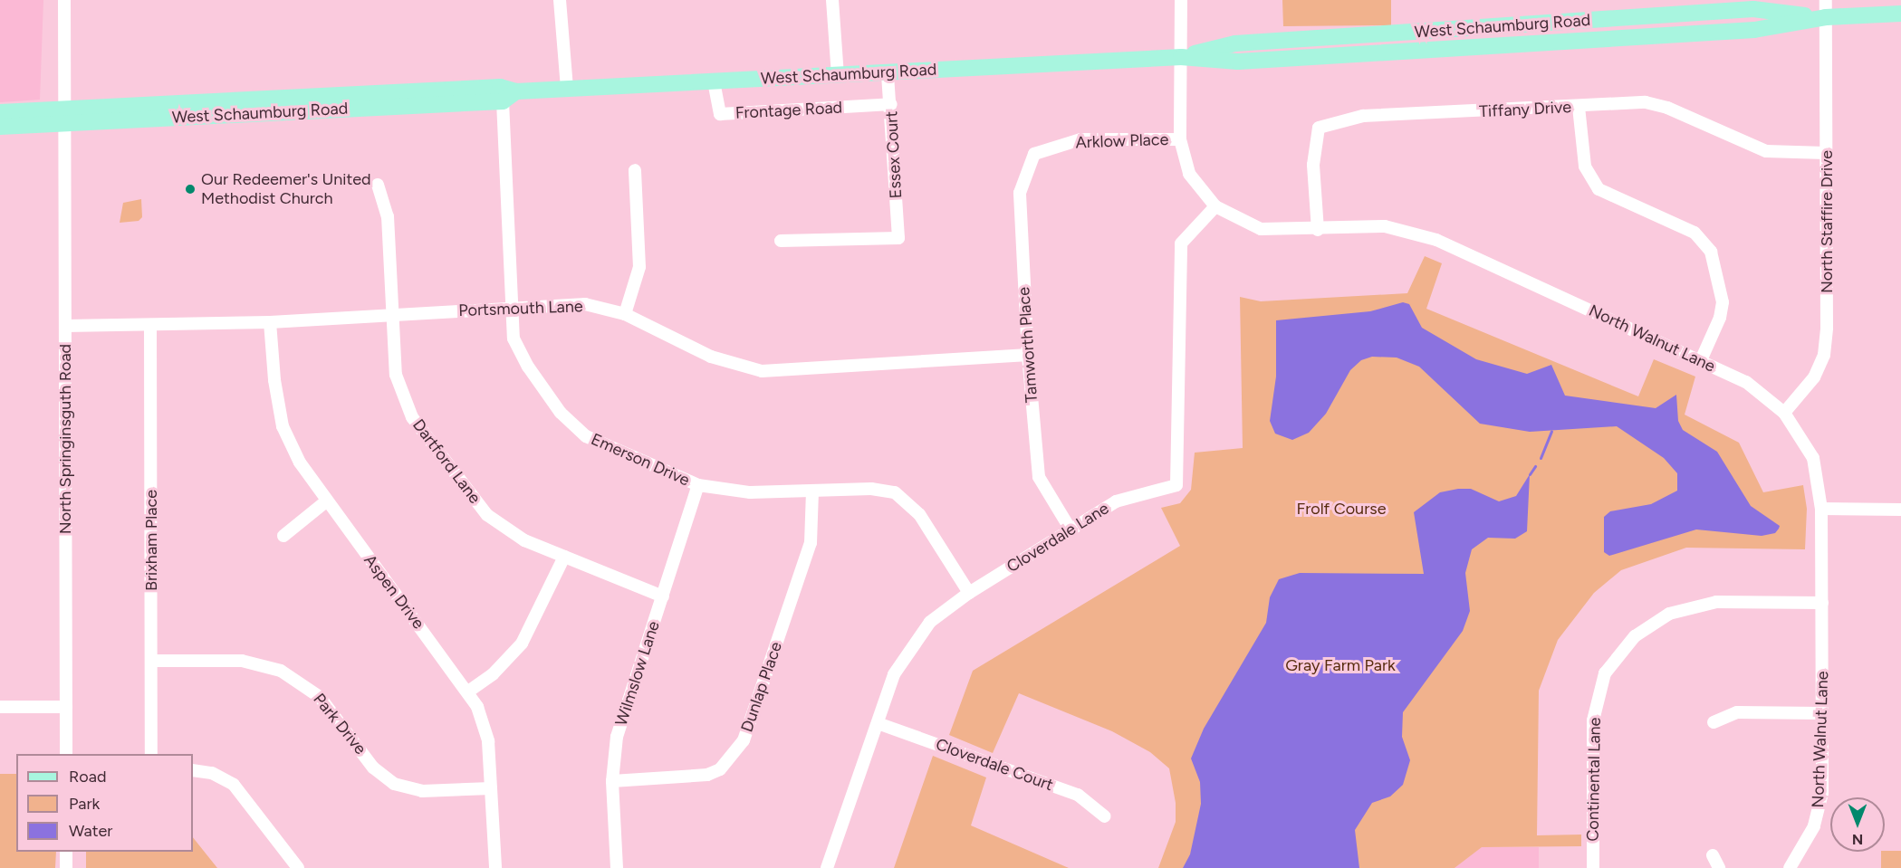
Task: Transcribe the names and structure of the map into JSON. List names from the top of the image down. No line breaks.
{"streets":{"main road":["West Schaumburg Road"],"street":["Tiffany Drive","Frontage Road","Arklow Place","Essex Court","North Staffire Drive","Portsmouth Lane","North Walnut Lane","Tamworth Place","North Springinsguth Road","Emerson Drive","Dartford Lane","Cloverdale Lane","Brixham Place","Aspen Drive","Wilmslow Lane","Dunlap Place","Park Drive","Cloverdale Court","Continental Lane"]},"crossings":[["West Schaumburg Road","Frontage Road"],["West Schaumburg Road","Essex Court"],["West Schaumburg Road","North Staffire Drive"],["West Schaumburg Road","North Walnut Lane"],["West Schaumburg Road","North Springinsguth Road"],["West Schaumburg Road","Emerson Drive"],["Tiffany Drive","North Staffire Drive"],["Tiffany Drive","North Walnut Lane"],["Frontage Road","Essex Court"],["Arklow Place","North Walnut Lane"],["Arklow Place","Tamworth Place"],["North Staffire Drive","North Walnut Lane"],["Portsmouth Lane","Tamworth Place"],["Portsmouth Lane","North Springinsguth Road"],["Portsmouth Lane","Emerson Drive"],["Portsmouth Lane","Dartford Lane"],["Portsmouth Lane","Brixham Place"],["Portsmouth Lane","Aspen Drive"],["North Walnut Lane","Cloverdale Lane"],["North Walnut Lane","Continental Lane"],["Tamworth Place","Cloverdale Lane"],["Emerson Drive","Cloverdale Lane"],["Emerson Drive","Wilmslow Lane"],["Emerson Drive","Dunlap Place"],["Dartford Lane","Wilmslow Lane"],["Cloverdale Lane","Cloverdale Court"],["Brixham Place","Park Drive"],["Aspen Drive","Park Drive"],["Wilmslow Lane","Dunlap Place"]],"parks":["Frolf Course","Gray Farm Park"],"places":["Our Redeemer's United Methodist Church"],"legend":["Road","Park","Water"],"north":"bottom"}
